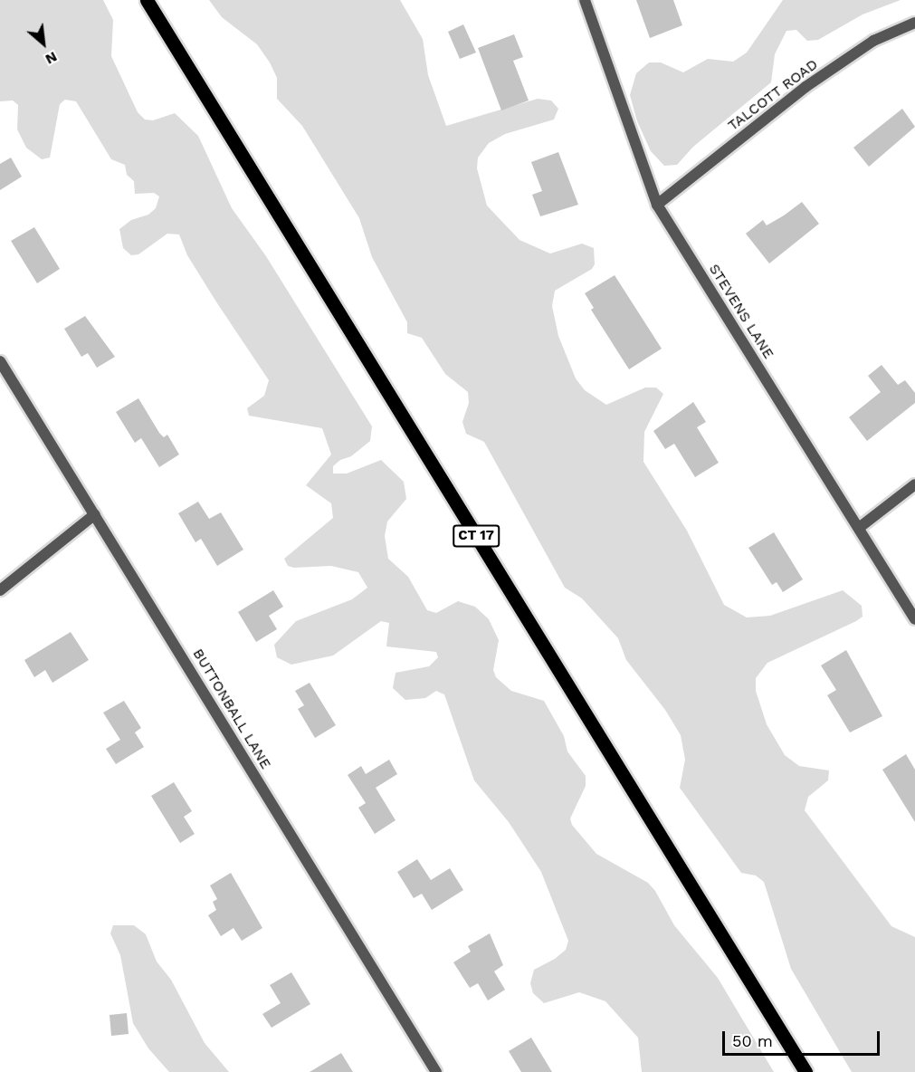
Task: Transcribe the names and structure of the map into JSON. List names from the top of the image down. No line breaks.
{"streets":{"main road":["CT 17"],"street":["TALCOTT ROAD","STEVENS LANE","BUTTONBALL LANE"]},"crossings":[["TALCOTT ROAD","STEVENS LANE"]],"scale_bar":"50 m","north":"bottom right"}
